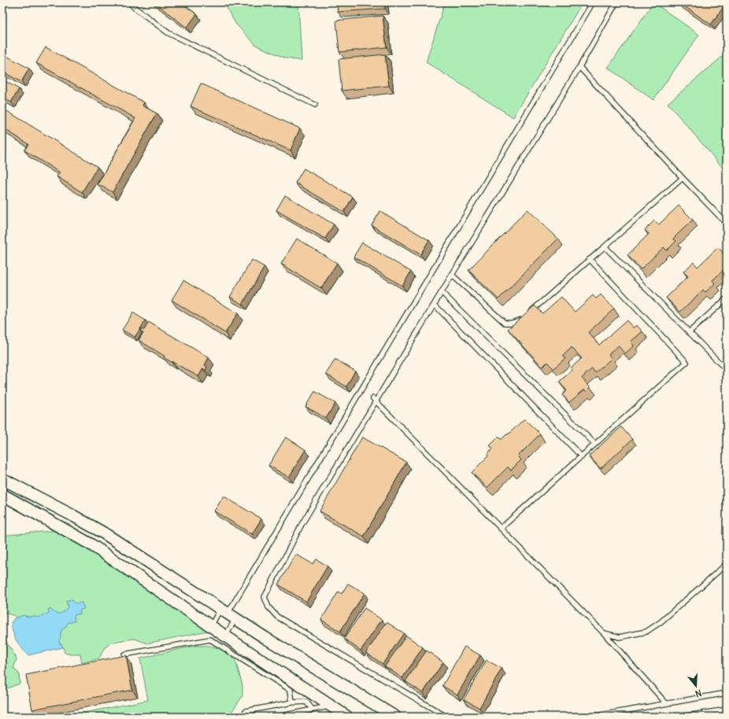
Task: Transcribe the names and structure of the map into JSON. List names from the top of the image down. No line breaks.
{"north":"bottom"}
